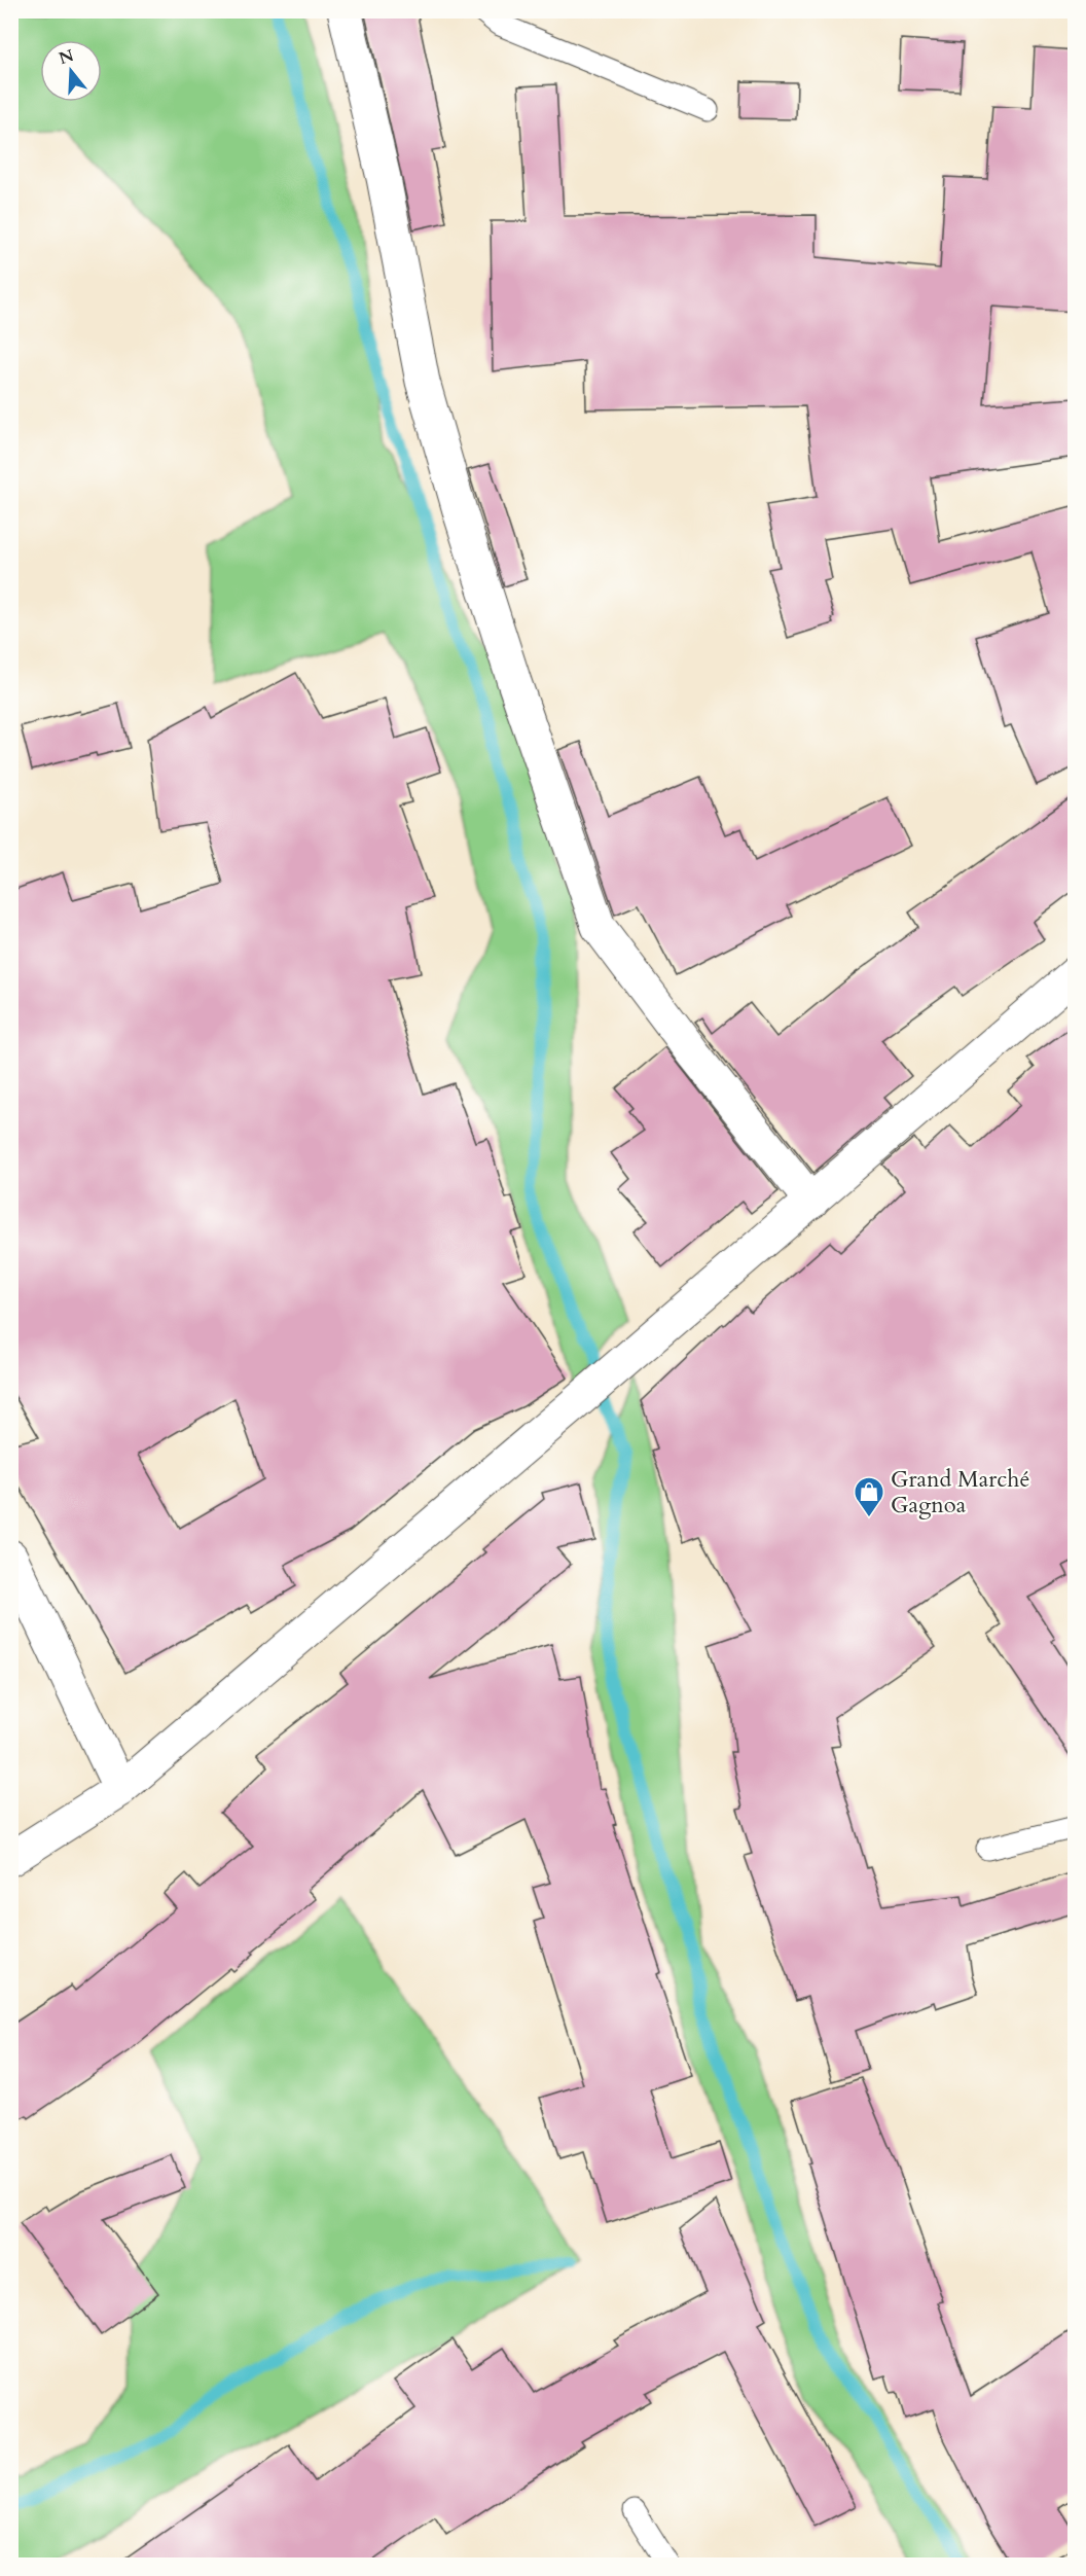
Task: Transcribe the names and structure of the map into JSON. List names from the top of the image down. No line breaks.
{"places":{"shop":["Grand Marché Gagnoa"]},"north":"top"}
